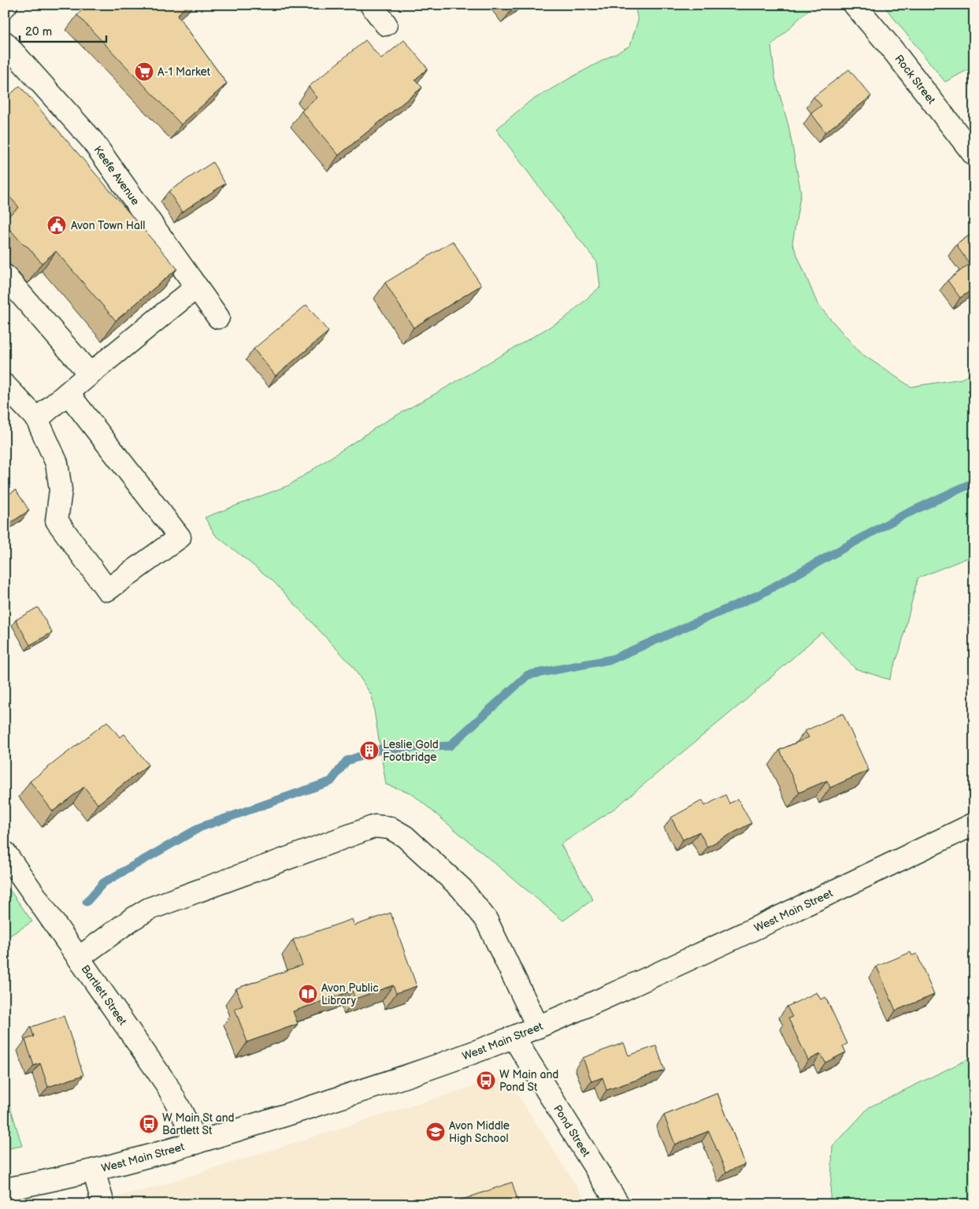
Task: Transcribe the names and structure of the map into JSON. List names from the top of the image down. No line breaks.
{"streets":{"street":["Rock Street","Keefe Avenue","West Main Street","Bartlett Street","Pond Street"]},"crossings":[["West Main Street","Bartlett Street"],["West Main Street","Pond Street"]],"places":{"supermarket":["A-1 Market"],"public building":["Avon Town Hall"],"building":["Leslie Gold Footbridge"],"library":["Avon Public Library"],"bus stop":["W Main and Pond St","W Main St and Bartlett St"],"school or university":["Avon Middle High School"]},"scale_bar":"20 m"}
